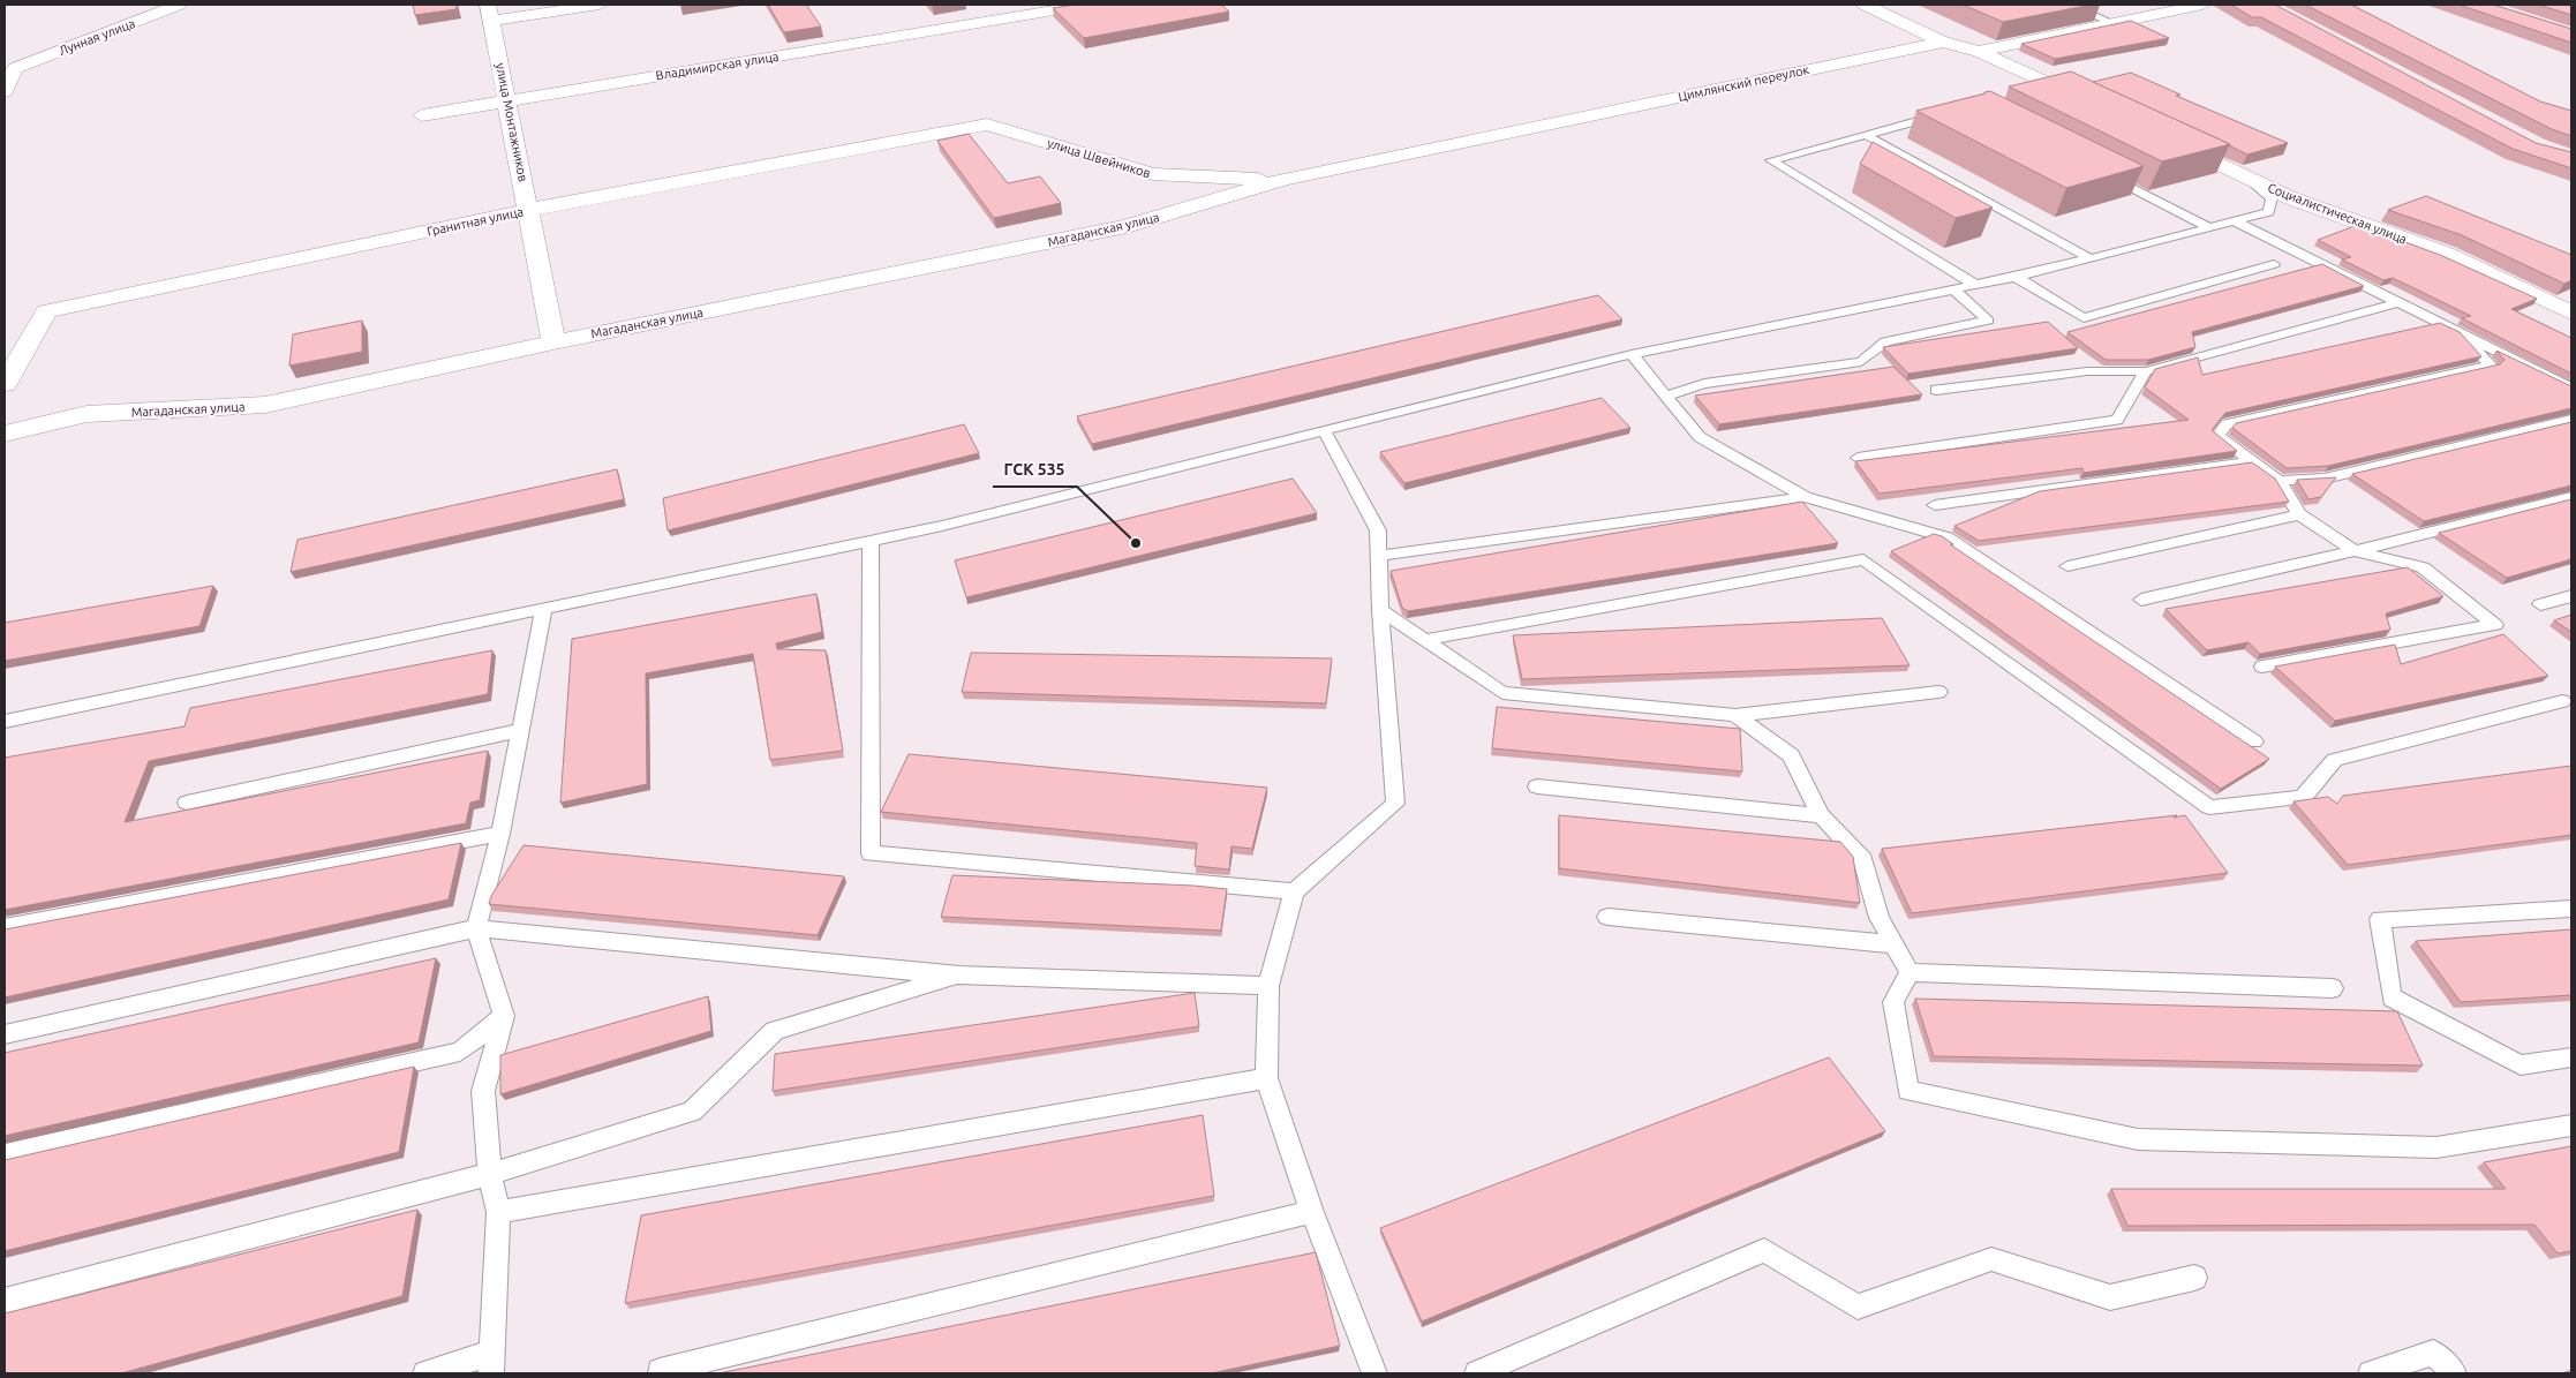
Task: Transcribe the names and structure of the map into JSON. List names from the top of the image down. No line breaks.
{"streets":{"street":["Лунная улица","Владимирская улица","Цимлянский переулок","улица Монтажников","улица Швейников","Социалистическая улица","Гранитная улица","Магаданская улица"]},"crossings":[["Владимирская улица","улица Монтажников"],["Цимлянский переулок","улица Швейников"],["Цимлянский переулок","Магаданская улица"],["улица Монтажников","Гранитная улица"],["улица Монтажников","Магаданская улица"],["улица Швейников","Гранитная улица"],["улица Швейников","Магаданская улица"]],"places":["ГСК 535"]}
